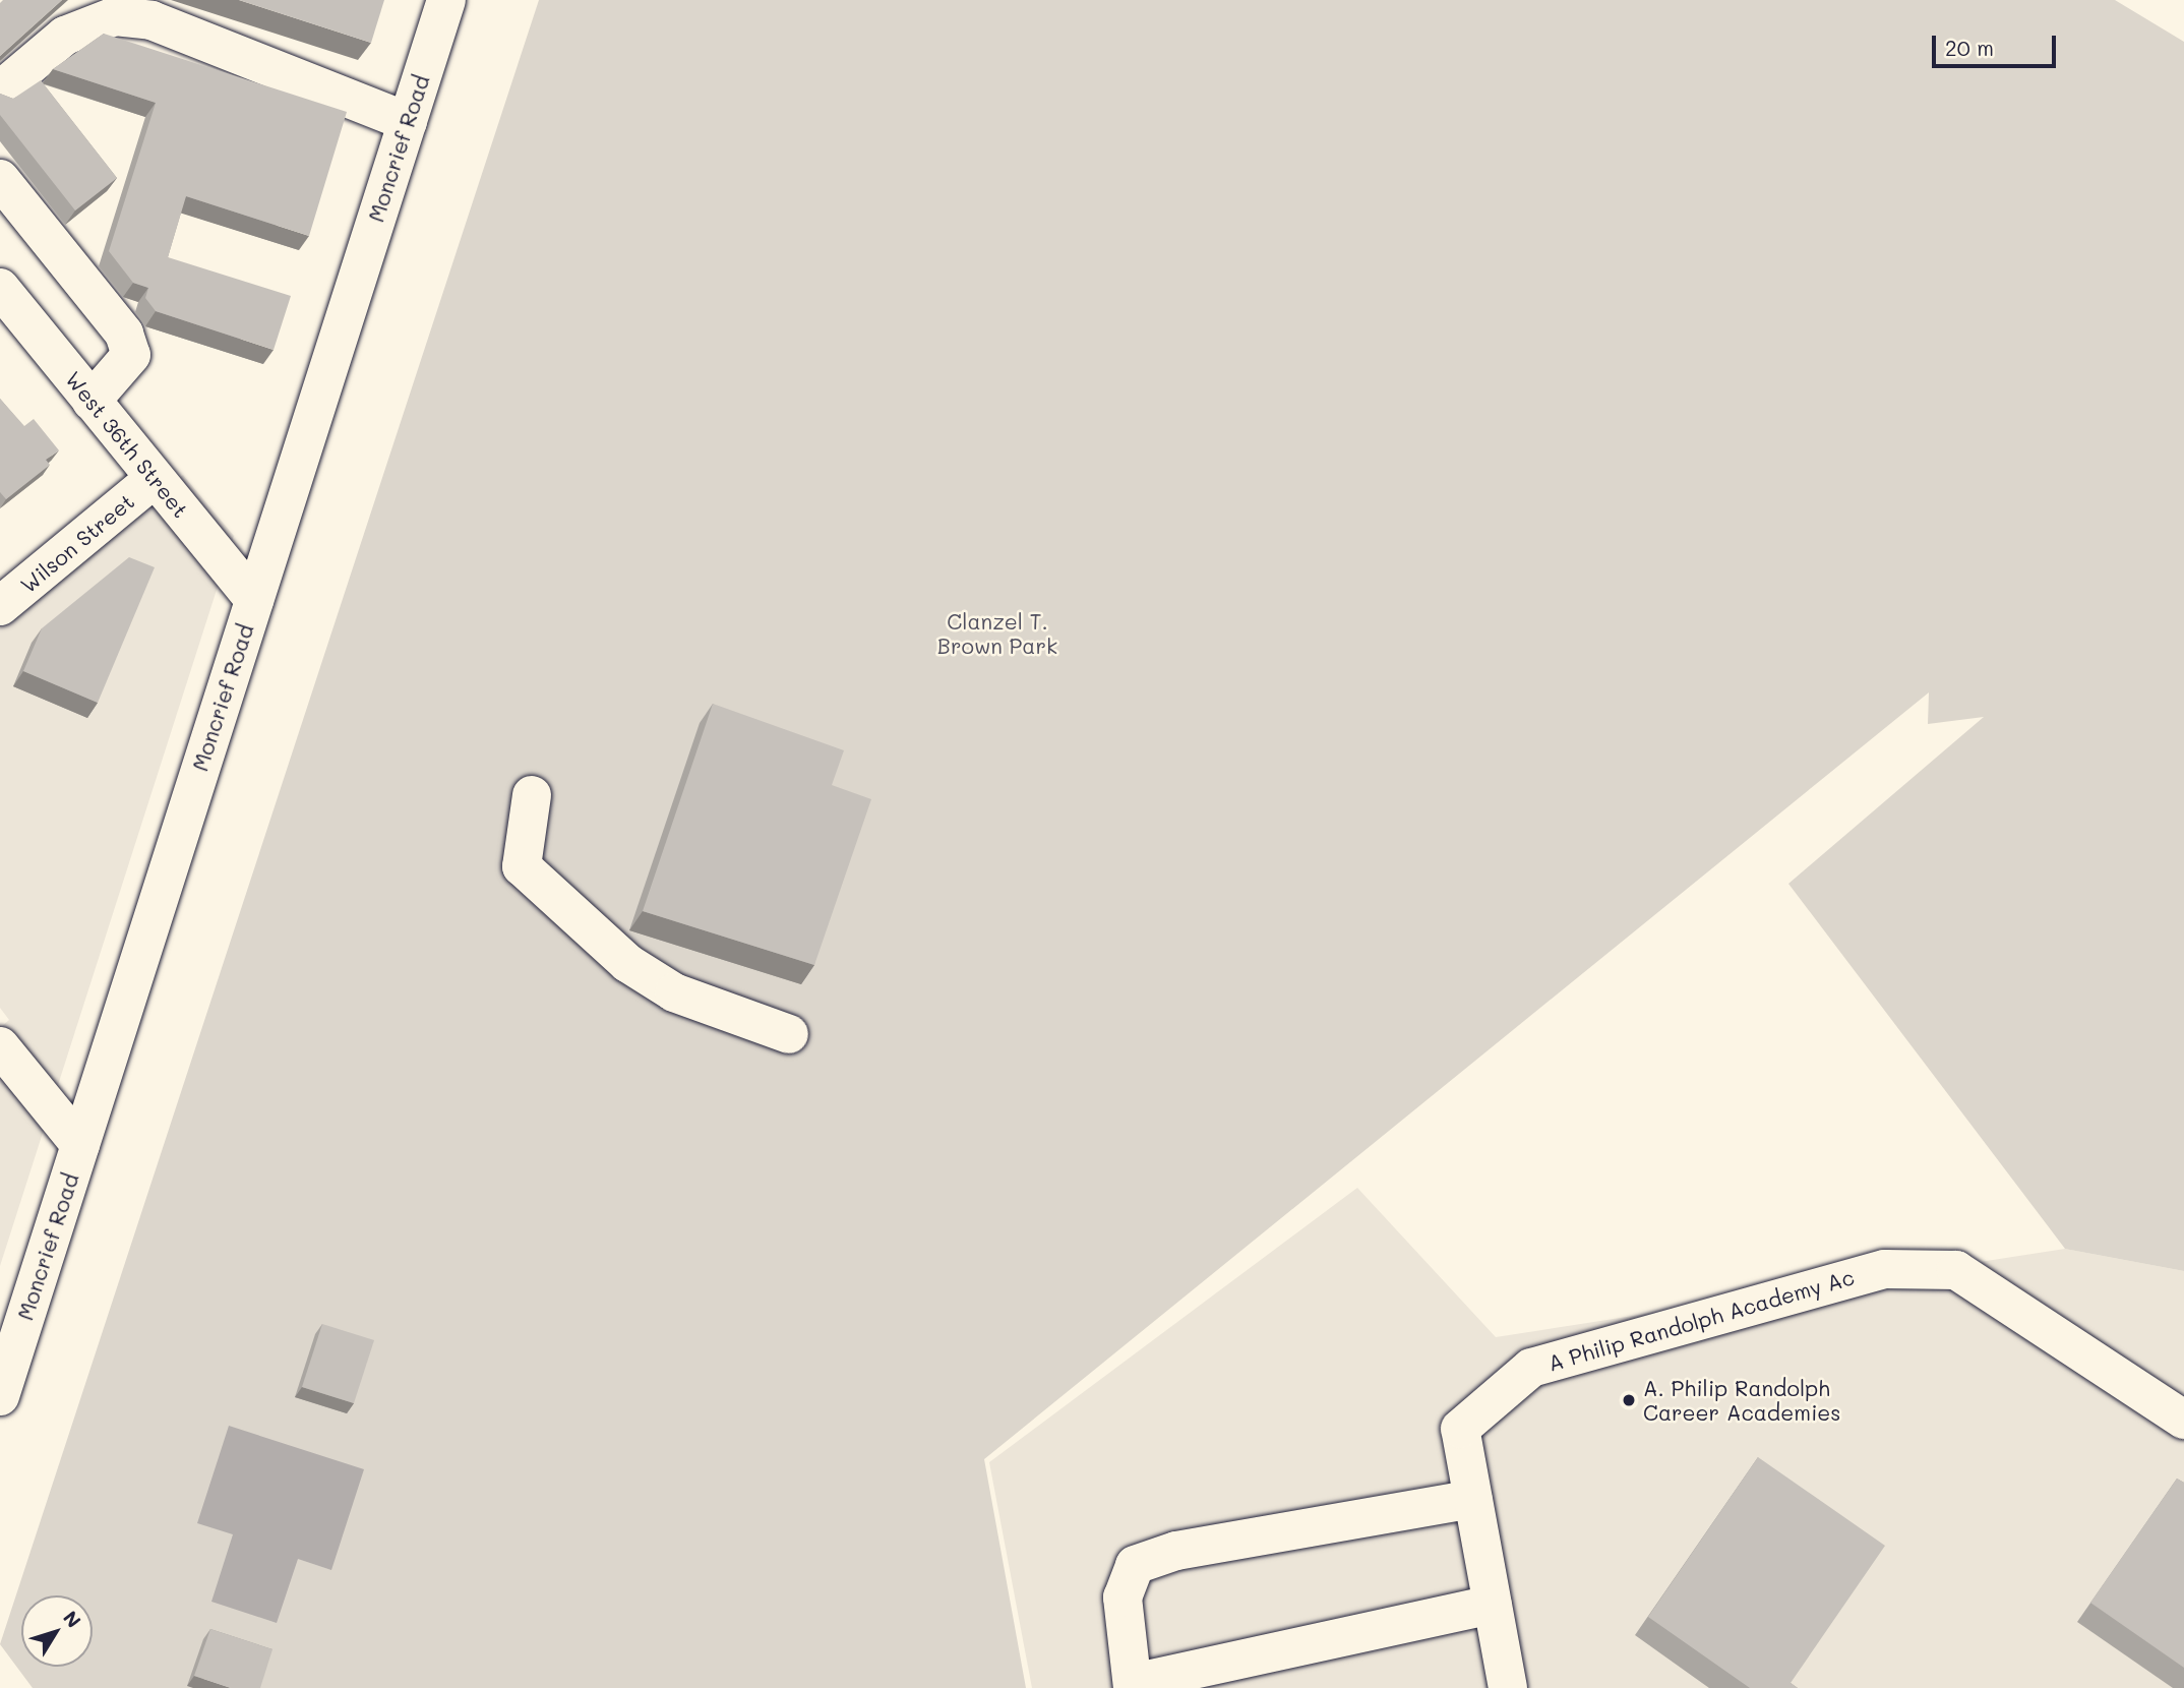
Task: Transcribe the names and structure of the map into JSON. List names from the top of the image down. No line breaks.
{"streets":{"main road":["Moncrief Road","West 36th Street","Wilson Street","A Philip Randolph Academy Ac"]},"crossings":[["Moncrief Road","West 36th Street"],["West 36th Street","Wilson Street"]],"parks":["Clanzel T. Brown Park"],"places":["A. Philip Randolph Career Academies"],"scale_bar":"20 m","north":"top right"}
